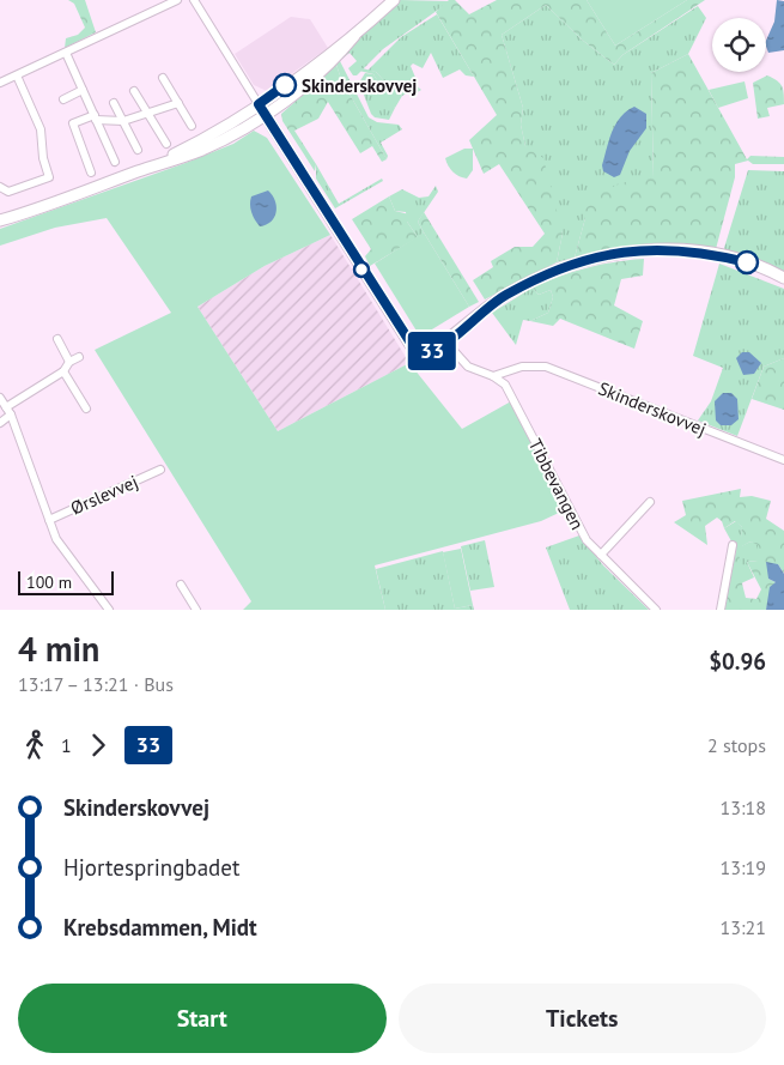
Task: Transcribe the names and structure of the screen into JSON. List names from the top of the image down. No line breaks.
{"streets":{"street":["Skinderskovvej","Tibbevangen","Ørslevvej"]},"crossings":[["Skinderskovvej","Tibbevangen"]],"places":["Skinderskovvej"],"lines":["bus line 33"],"scale_bar":"100 m","page":{"on_map":"33","scale":"100 m","heading":["4 min","13:17 – 13:21 · Bus","$0.96"],"legs":["1","33","2 stops"],"list":[{"name":"Skinderskovvej","value":"13:18"},{"name":"Hjortespringbadet","value":"13:19"},{"name":"Krebsdammen, Midt","value":"13:21"}],"buttons":["Start","Tickets"]}}
